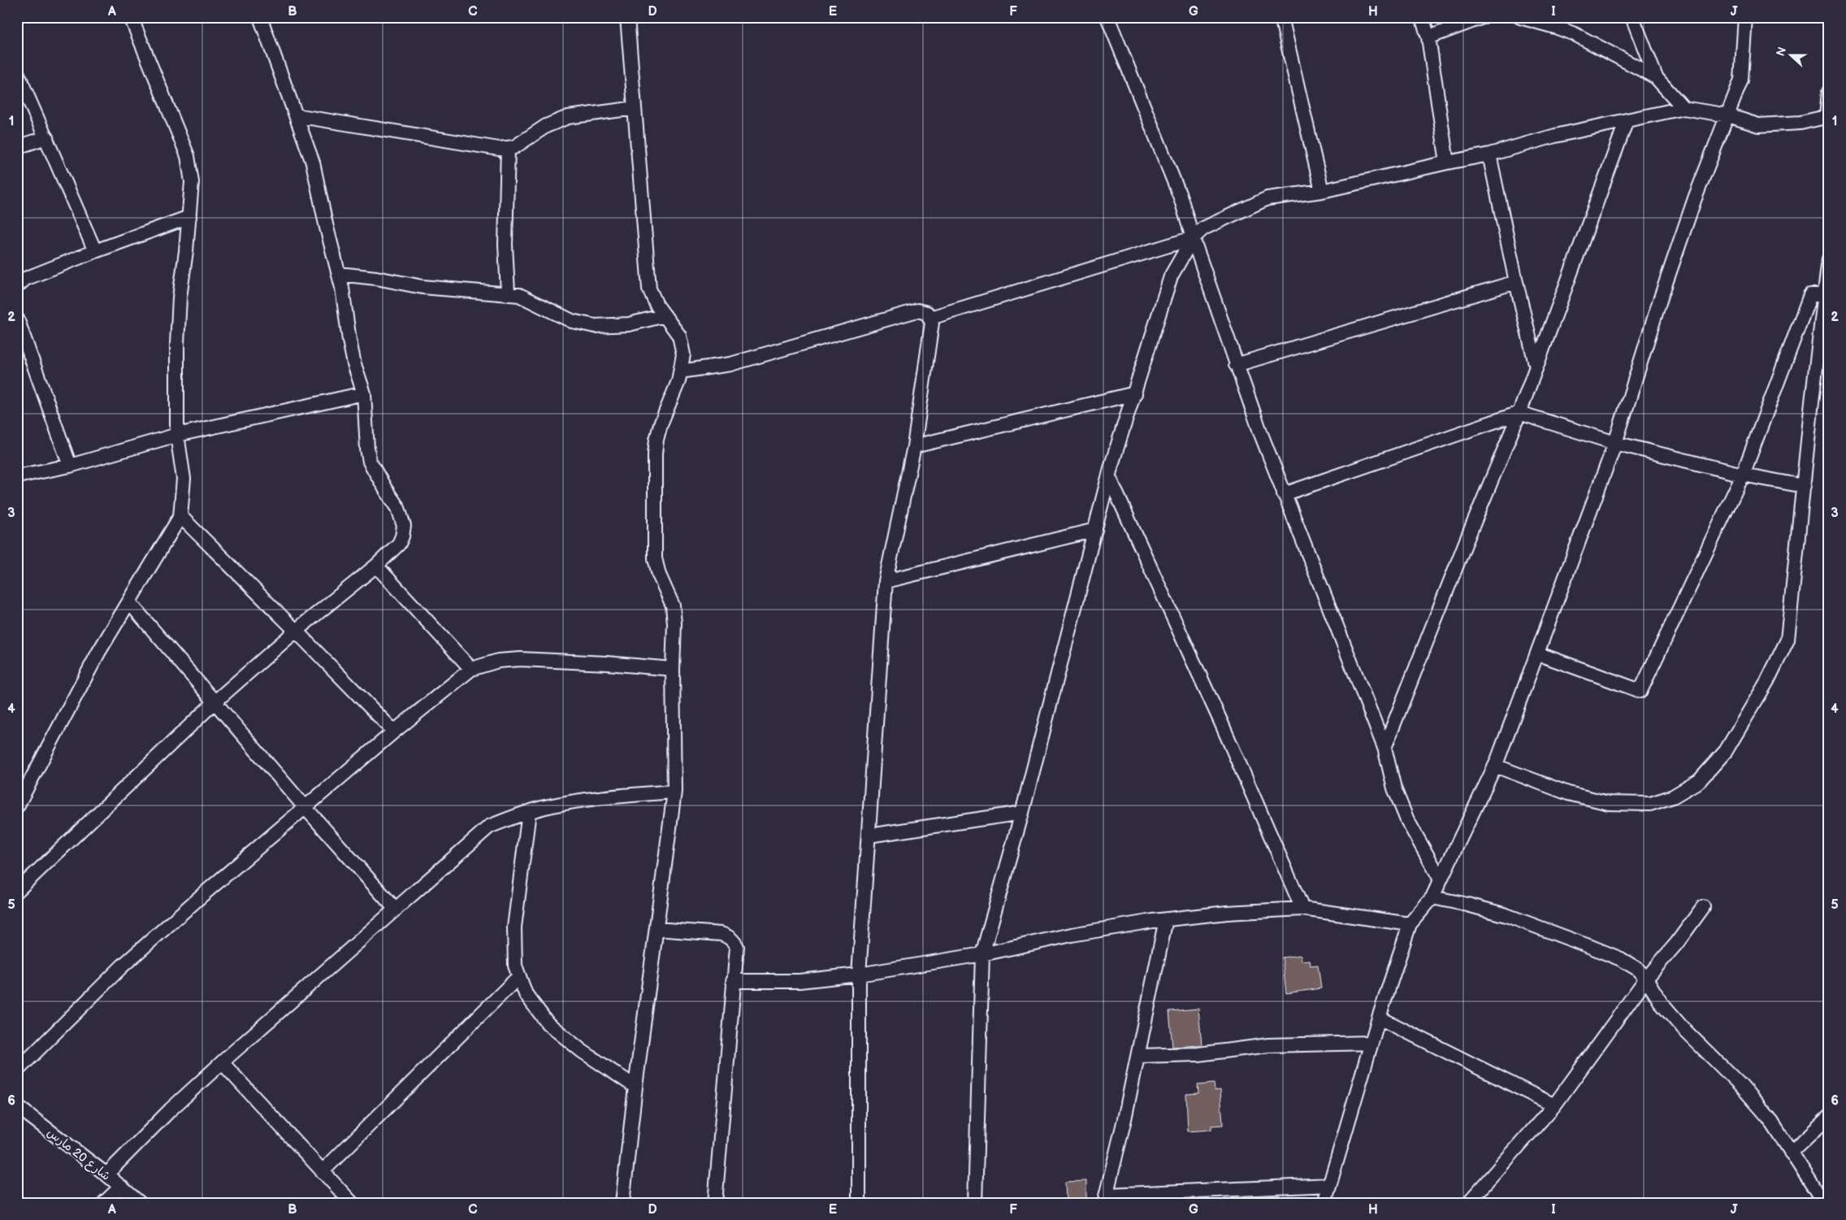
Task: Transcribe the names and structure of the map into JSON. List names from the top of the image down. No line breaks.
{"streets":{"street":["شارع 20 مارس"]},"north":"left","grid":{"columns":["A","B","C","D","E","F","G","H","I","J"],"rows":["1","2","3","4","5","6"]}}
